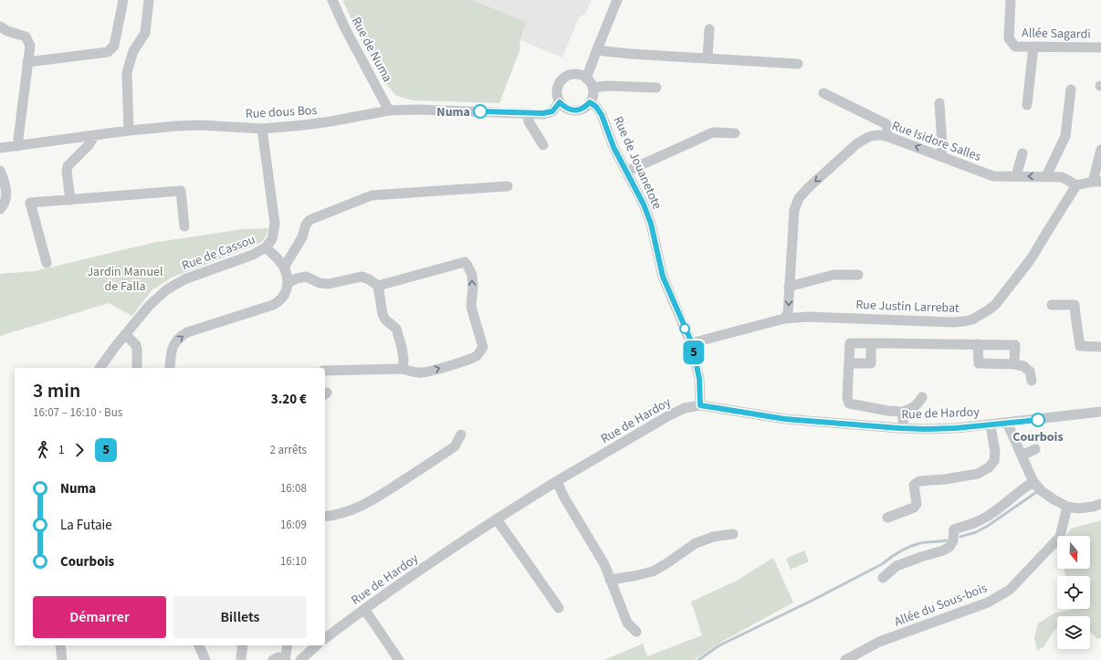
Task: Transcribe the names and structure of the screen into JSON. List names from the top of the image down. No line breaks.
{"streets":{"street":["Allée Sagardi","Rue de Numa","Rue dous Bos","Rue Isidore Salles","Rue de Jouanetote","Rue de Cassou","Rue Justin Larrebat","Rue de Hardoy","Allée du Sous-bois"]},"crossings":[["Rue de Numa","Rue dous Bos"],["Rue dous Bos","Rue de Jouanetote"],["Rue dous Bos","Rue de Cassou"],["Rue Isidore Salles","Rue Justin Larrebat"],["Rue de Jouanetote","Rue Justin Larrebat"],["Rue de Jouanetote","Rue de Hardoy"]],"parks":["Jardin Manuel de Falla"],"places":["Numa","Courbois"],"lines":["bus line 5"],"north":"bottom","page":{"on_map":"5","heading":["3 min","16:07 – 16:10 · Bus","3.20 €"],"legs":["1","5","2 arrêts"],"list":[{"name":"Numa","value":"16:08"},{"name":"La Futaie","value":"16:09"},{"name":"Courbois","value":"16:10"}],"buttons":["Démarrer","Billets"]}}
